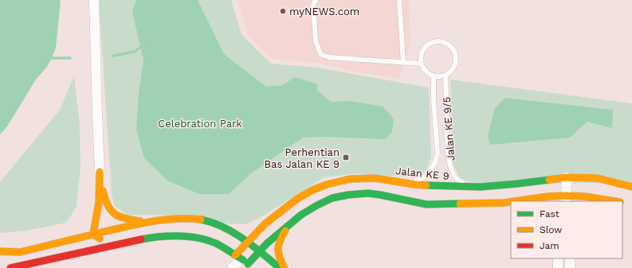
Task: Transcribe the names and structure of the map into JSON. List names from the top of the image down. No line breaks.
{"streets":{"street":["Jalan KE 9"],"lane":["Jalan KE 9/5"]},"crossings":[["Jalan KE 9/5","Jalan KE 9"]],"parks":["Celebration Park"],"places":{"other":["myNEWS.com"],"transit":["Perhentian Bas Jalan KE 9"]},"legend":["Fast","Slow","Jam"]}
